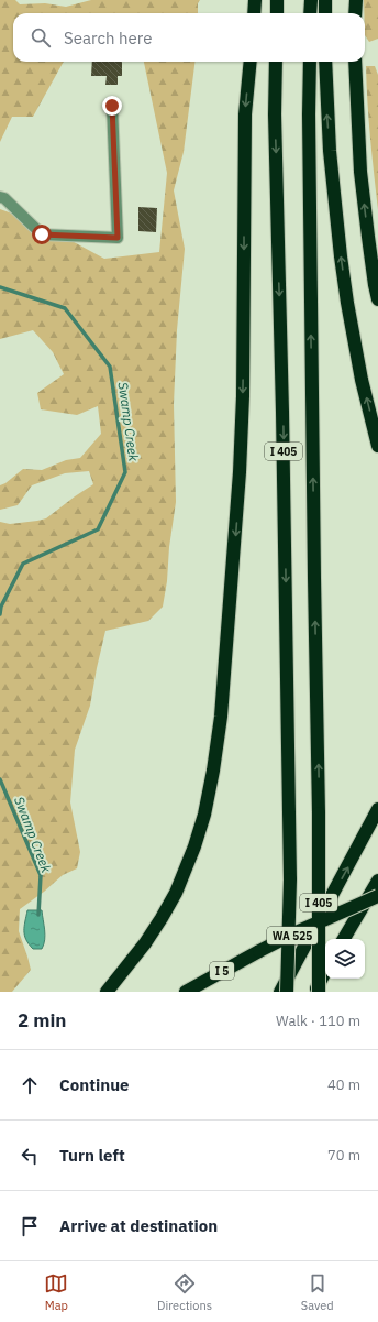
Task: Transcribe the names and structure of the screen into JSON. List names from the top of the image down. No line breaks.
{"streets":{"highway":["I 405","WA 525","I 5"]},"crossings":[["I 405","WA 525"]],"water":["Swamp Creek"],"page":{"search":"Search here","heading":["2 min","Walk · 110 m"],"list":[["Continue","40 m"],["Turn left","70 m"],"Arrive at destination"],"nav":["Map","Directions","Saved"]}}
